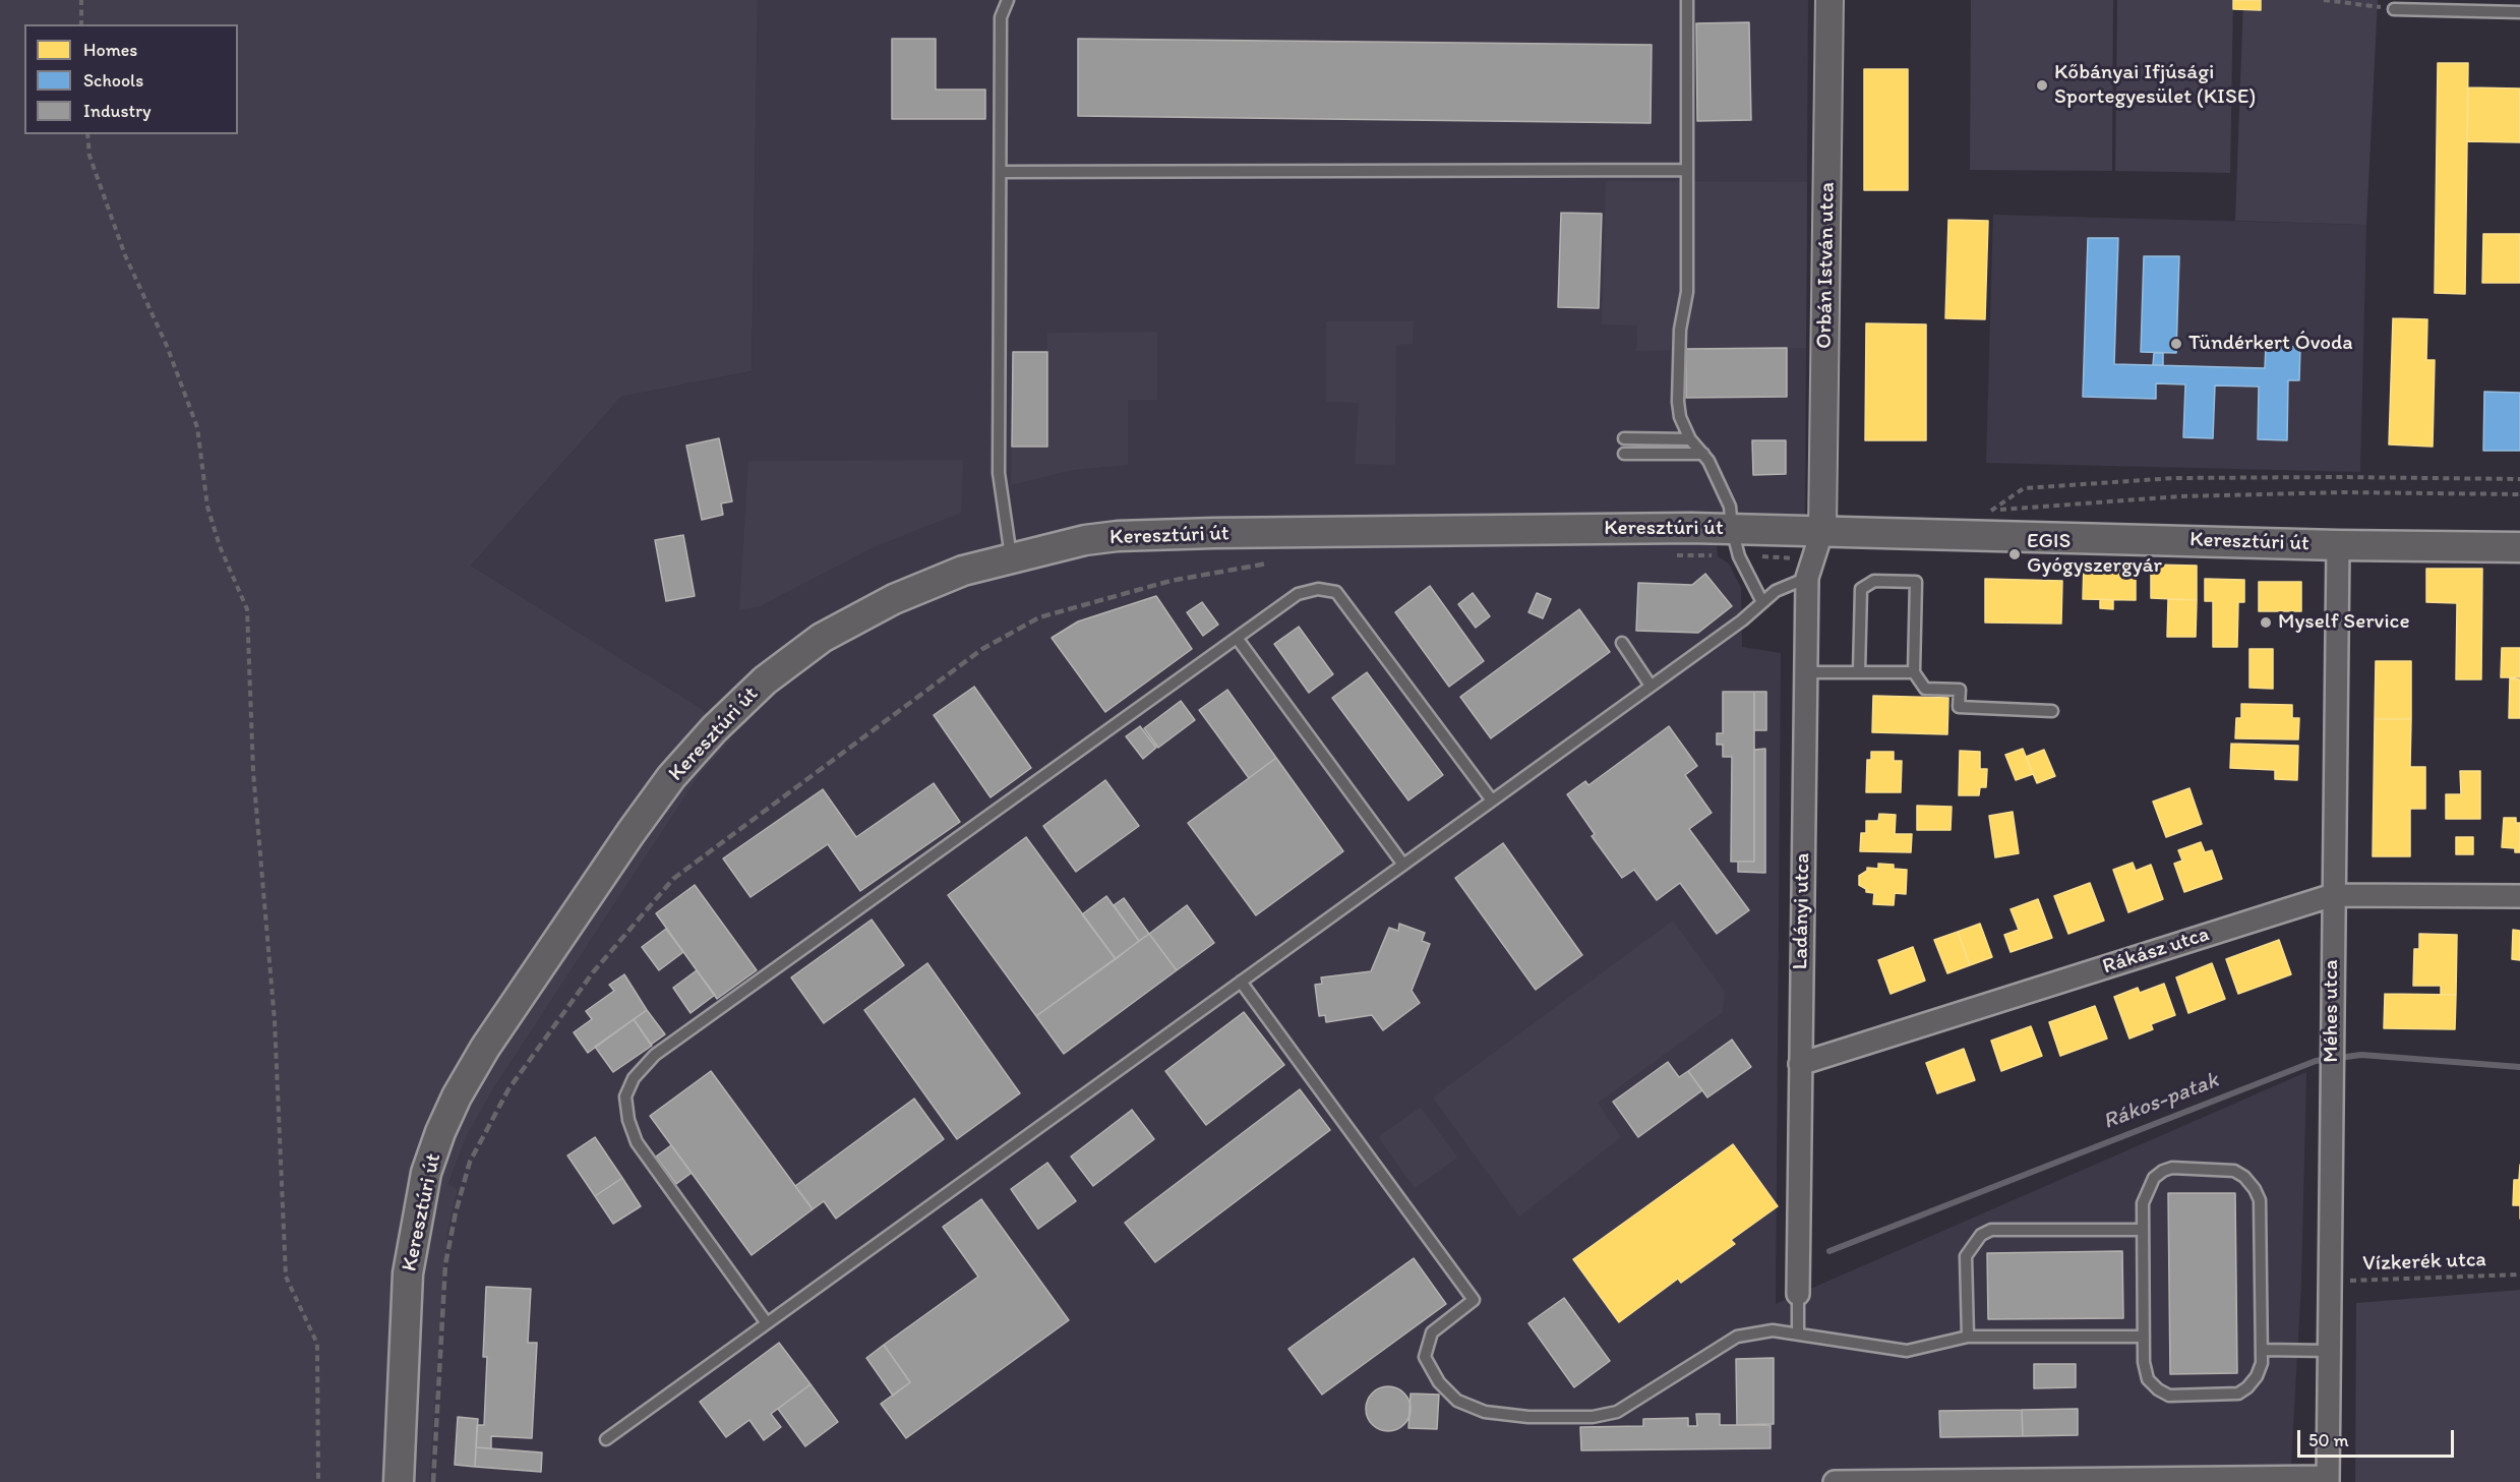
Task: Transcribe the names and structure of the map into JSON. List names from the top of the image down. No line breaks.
{"streets":{"main road":["Keresztúri út"],"street":["Orbán István utca","Ladányi utca","Rákász utca","Méhes utca"],"path":["Vízkerék utca"]},"crossings":[["Orbán István utca","Keresztúri út"],["Orbán István utca","Ladányi utca"],["Keresztúri út","Ladányi utca"],["Keresztúri út","Méhes utca"],["Ladányi utca","Rákász utca"],["Rákász utca","Méhes utca"],["Méhes utca","Vízkerék utca"]],"water":["Rákos-patak"],"places":["Kőbányai Ifjúsági Sportegyesület (KISE)","Tündérkert Óvoda","EGIS Gyógyszergyár","Myself Service"],"legend":["Homes","Schools","Industry"],"scale_bar":"50 m"}
